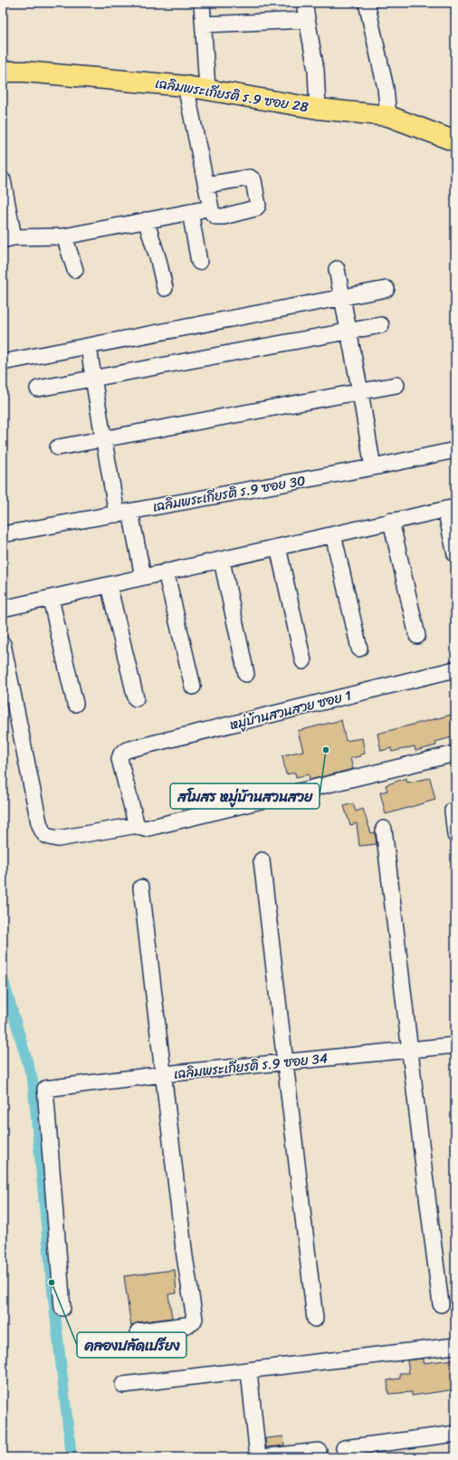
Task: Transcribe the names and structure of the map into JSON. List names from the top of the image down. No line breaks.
{"streets":{"main road":["เฉลิมพระเกียรติ ร.9 ซอย 28"],"street":["เฉลิมพระเกียรติ ร.9 ซอย 30","หมู่บ้านสวนสวย ซอย 1","เฉลิมพระเกียรติ ร.9 ซอย 34"]},"places":["สโมสร หมู่บ้านสวนสวย","คลองปลัดเปรียง"]}
